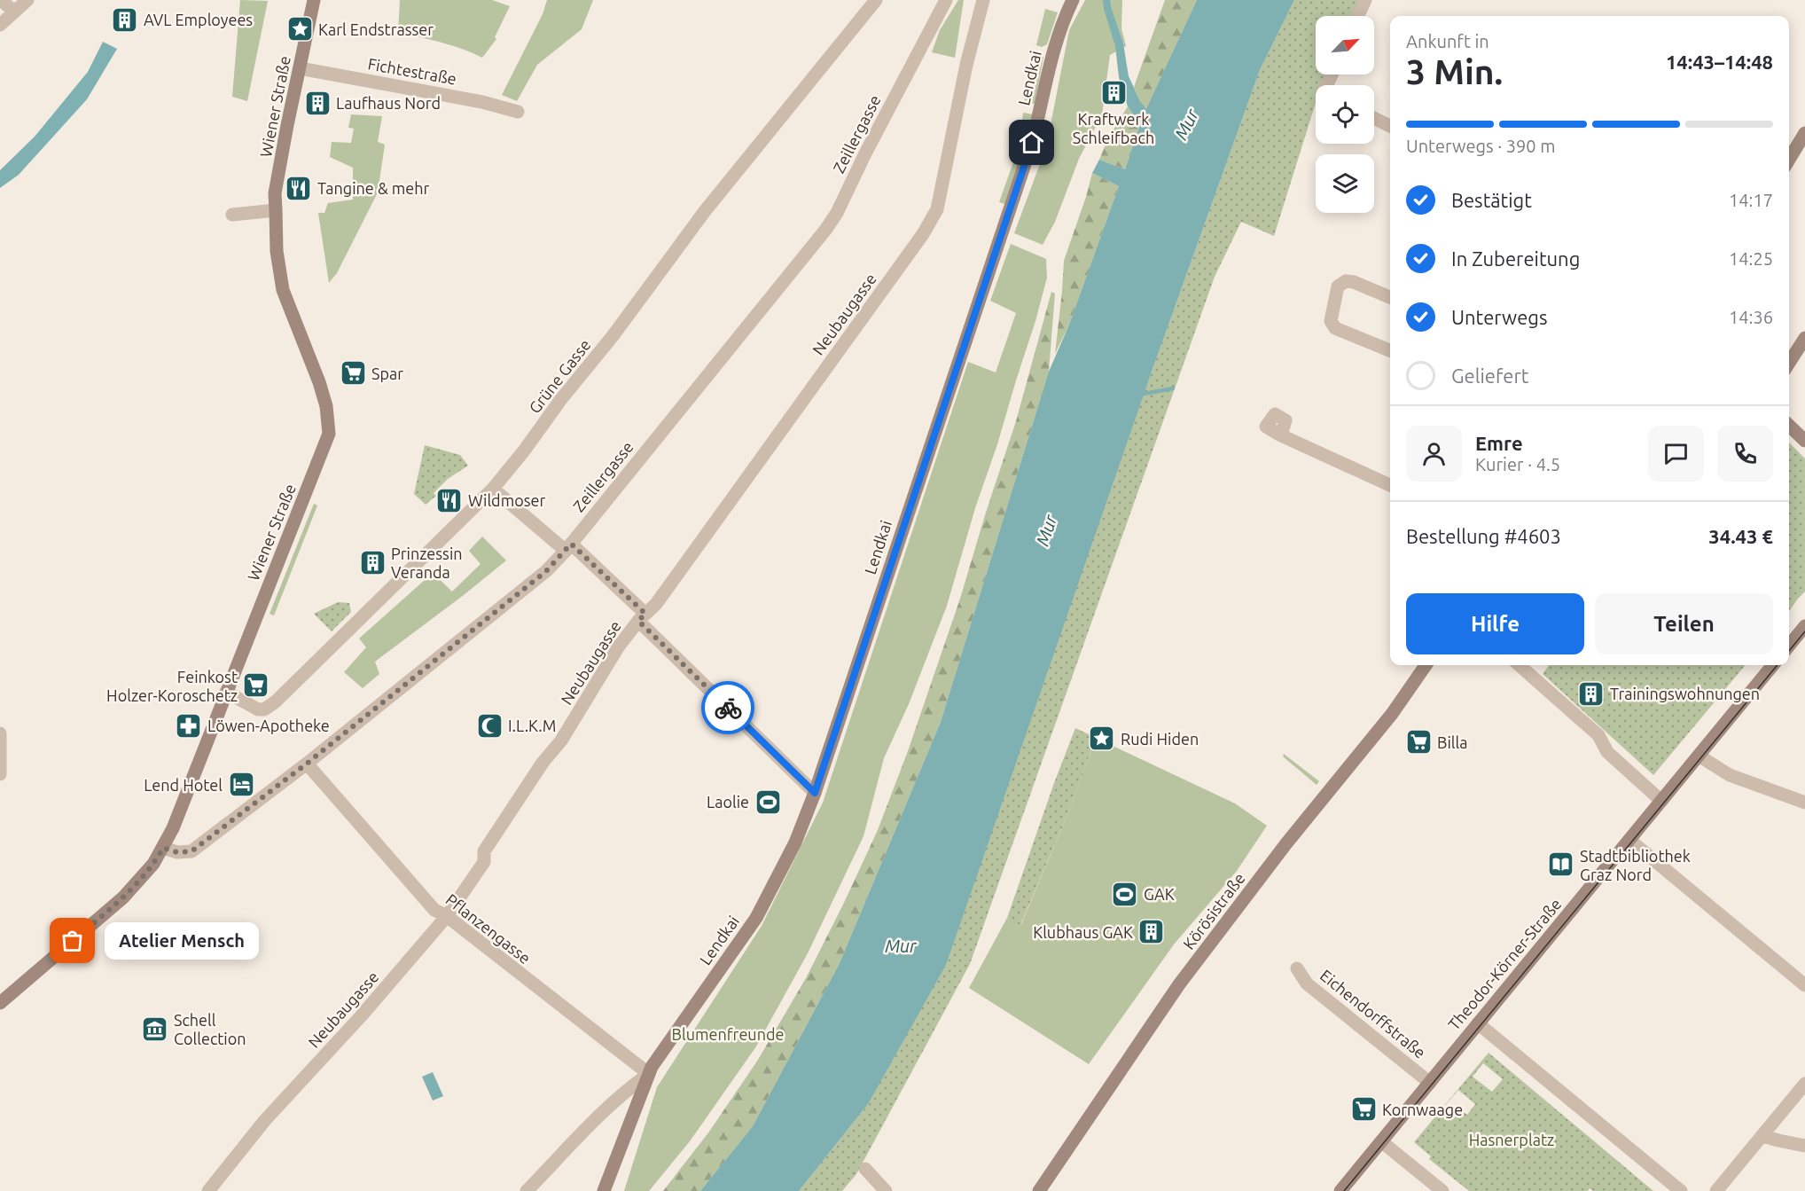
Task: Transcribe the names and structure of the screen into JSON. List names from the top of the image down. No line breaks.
{"streets":{"main road":["Lendkai","Wiener Straße","Körösistraße","Theodor-Körner-Straße"],"street":["Fichtestraße","Zeillergasse","Neubaugasse","Grüne Gasse","Pflanzengasse","Eichendorffstraße"]},"crossings":[["Fichtestraße","Wiener Straße"],["Lendkai","Pflanzengasse"],["Wiener Straße","Zeillergasse"],["Wiener Straße","Grüne Gasse"],["Zeillergasse","Pflanzengasse"],["Neubaugasse","Pflanzengasse"],["Theodor-Körner-Straße","Eichendorffstraße"]],"water":["Mur"],"parks":["Blumenfreunde","Hasnerplatz"],"places":{"building":["AVL Employees","Kraftwerk Schleifbach","Laufhaus Nord","Prinzessin Veranda","Trainingswohnungen","Klubhaus GAK"],"place":["Karl Endstrasser","Rudi Hiden"],"restaurant":["Tangine & mehr","Wildmoser"],"supermarket":["Spar","Feinkost Holzer-Koroschetz","Billa","Kornwaage"],"pharmacy":["Löwen-Apotheke"],"mosque":["I.L.K.M"],"hotel":["Lend Hotel"],"sports":["Laolie","GAK"],"library":["Stadtbibliothek Graz Nord"],"other":["Atelier Mensch"],"museum":["Schell Collection"]},"north":"top right","page":{"heading":["3 Min.","Ankunft in","14:43–14:48"],"panel":["Emre","Kurier · 4.5","Bestellung #4603","34.43 €"],"bar":"Unterwegs · 390 m","list":[["Bestätigt","14:17"],["In Zubereitung","14:25"],["Unterwegs","14:36"],"Geliefert"],"buttons":["Hilfe","Teilen"],"bubble":"Atelier Mensch"}}
